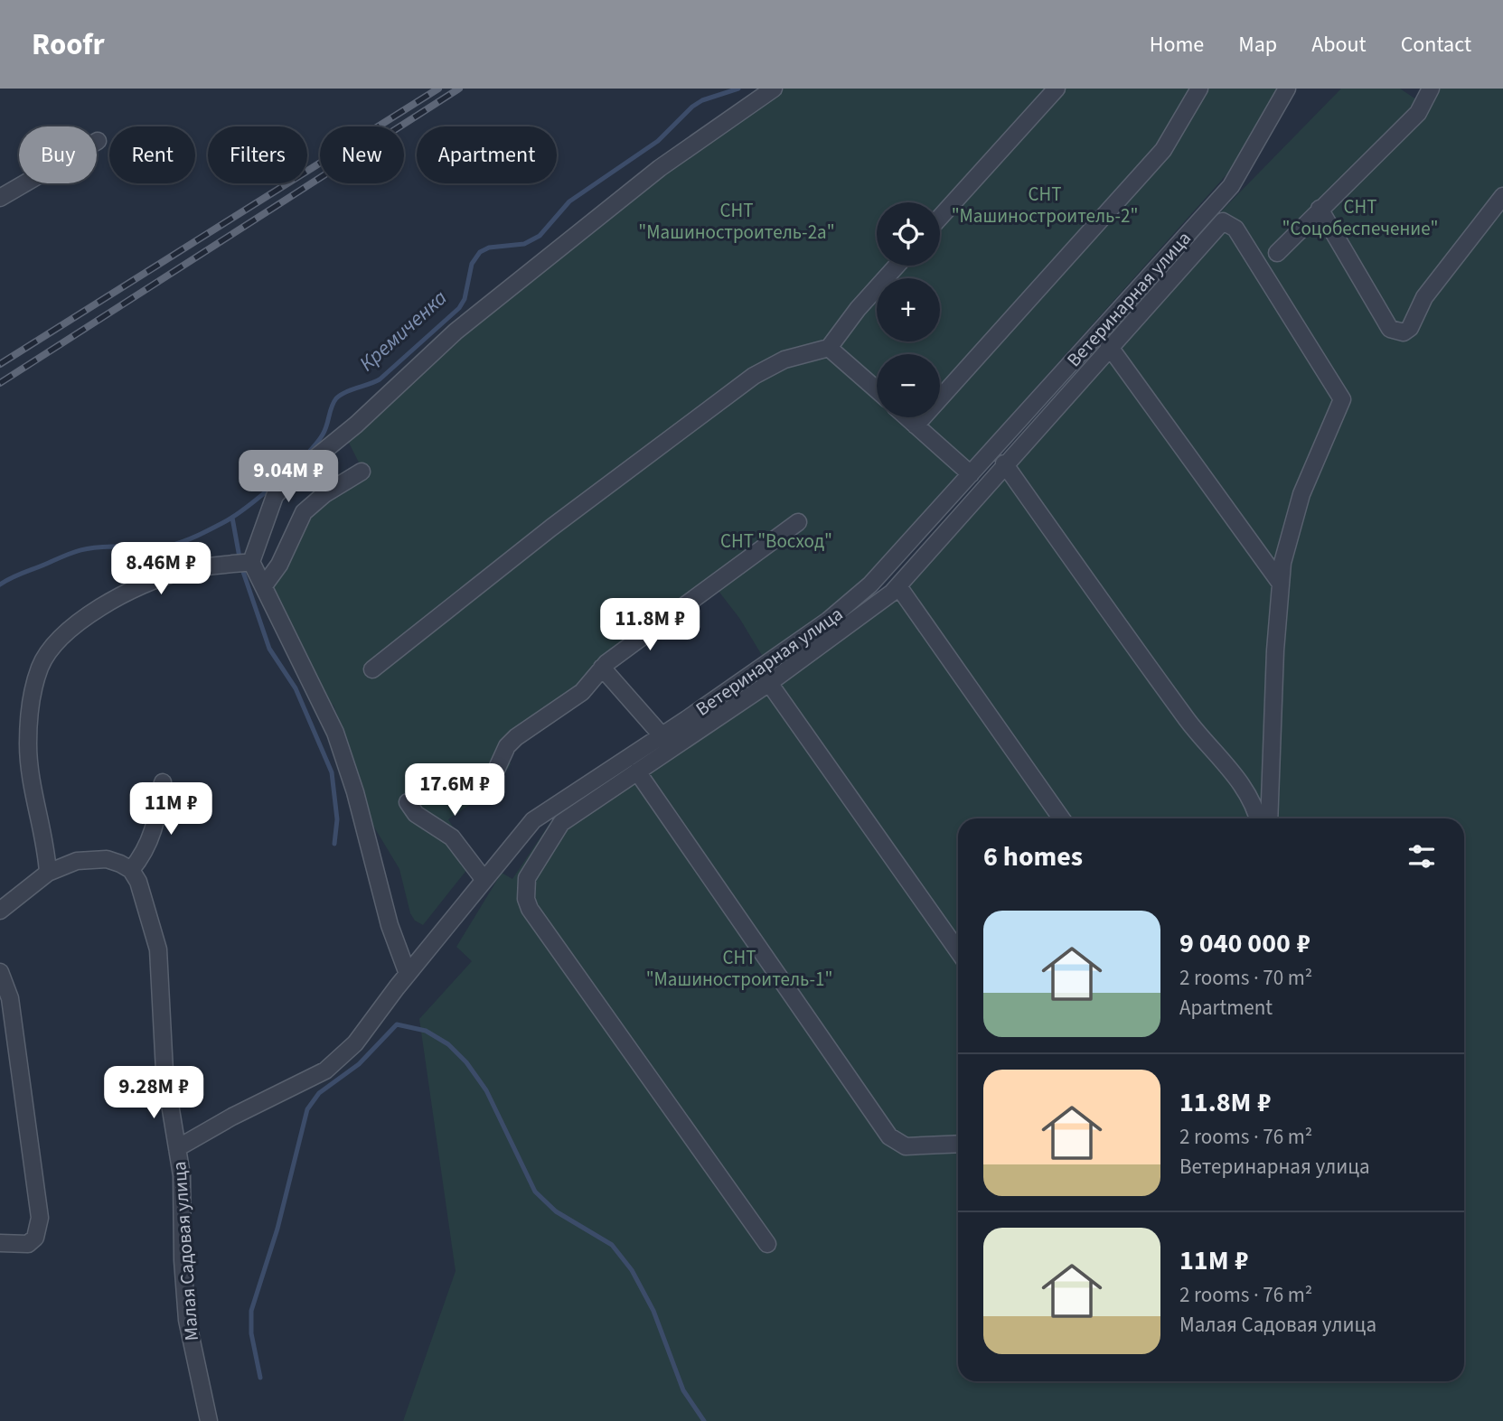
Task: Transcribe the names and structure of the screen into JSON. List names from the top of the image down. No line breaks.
{"streets":{"street":["Ветеринарная улица","Малая Садовая улица"]},"crossings":[["Ветеринарная улица","Малая Садовая улица"]],"water":["Кремиченка"],"parks":["СНТ \"Машиностроитель-2\"","СНТ \"Соцобеспечение\"","СНТ \"Машиностроитель-2а\"","СНТ \"Восход\"","СНТ \"Машиностроитель-1\""],"page":{"header":"Roofr","nav":["Home","Map","About","Contact"],"chip":["Buy","Rent","Filters","New","Apartment"],"map_buttons":["+","−"],"price":["9.04M ₽","8.46M ₽","11.8M ₽","17.6M ₽","11M ₽","9.28M ₽"],"heading":"6 homes","list":[{"name":"9 040 000 ₽","note":"2 rooms · 70 m² · Apartment"},{"name":"11.8M ₽","note":"2 rooms · 76 m² · Ветеринарная улица"},{"name":"11M ₽","note":"2 rooms · 76 m² · Малая Садовая улица"}]}}
